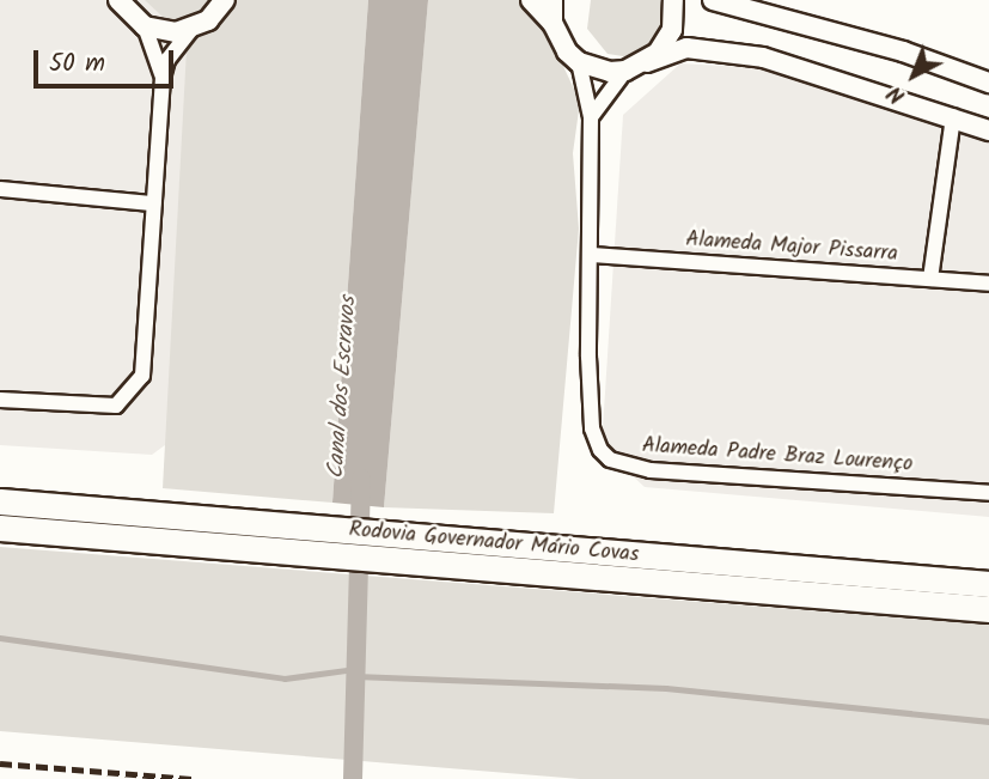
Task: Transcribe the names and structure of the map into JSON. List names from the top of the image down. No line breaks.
{"streets":{"main road":["Rodovia Governador Mário Covas"],"street":["Alameda Major Pissarra","Alameda Padre Braz Lourenço"]},"crossings":[["Alameda Major Pissarra","Alameda Padre Braz Lourenço"]],"water":["Canal dos Escravos"],"scale_bar":"50 m","north":"bottom left"}
